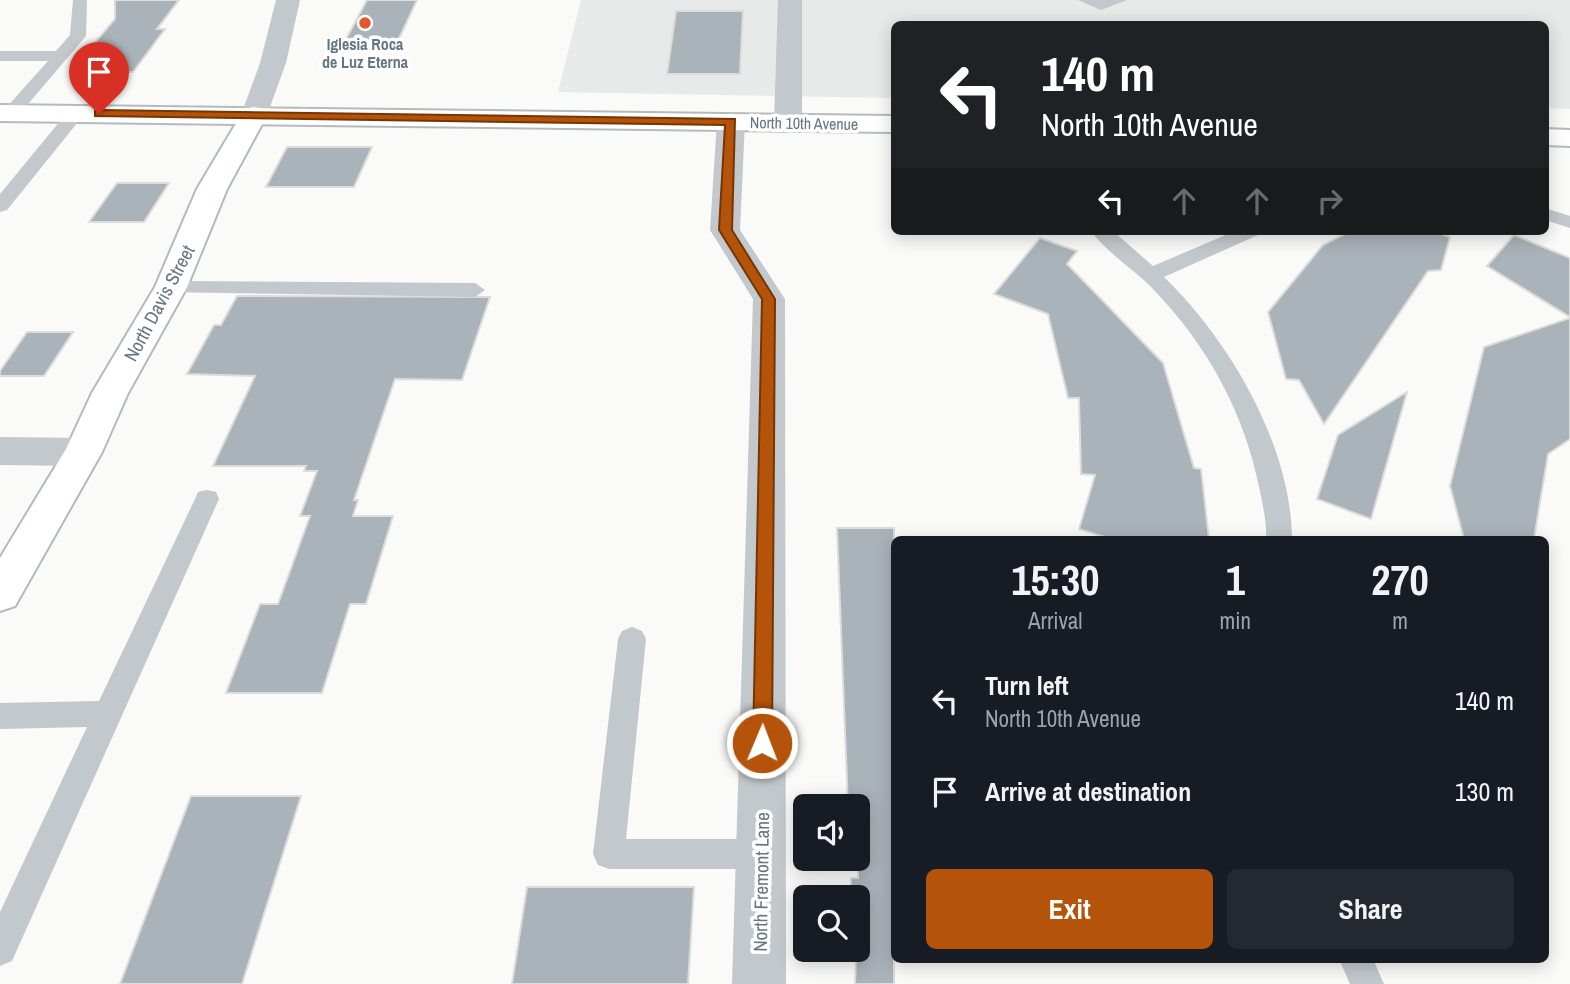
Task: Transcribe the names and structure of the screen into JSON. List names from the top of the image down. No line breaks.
{"streets":{"main road":["North 10th Avenue","North Davis Street"],"street":["North Fremont Lane"]},"crossings":[["North 10th Avenue","North Davis Street"],["North 10th Avenue","North Fremont Lane"]],"places":["Iglesia Roca de Luz Eterna"],"page":{"turn":["140 m","North 10th Avenue"],"eta":["15:30","Arrival","1","min","270","m"],"list":[{"name":"Turn left","note":"North 10th Avenue","value":"140 m"},{"name":"Arrive at destination","value":"130 m"}],"buttons":["Exit","Share"]}}
